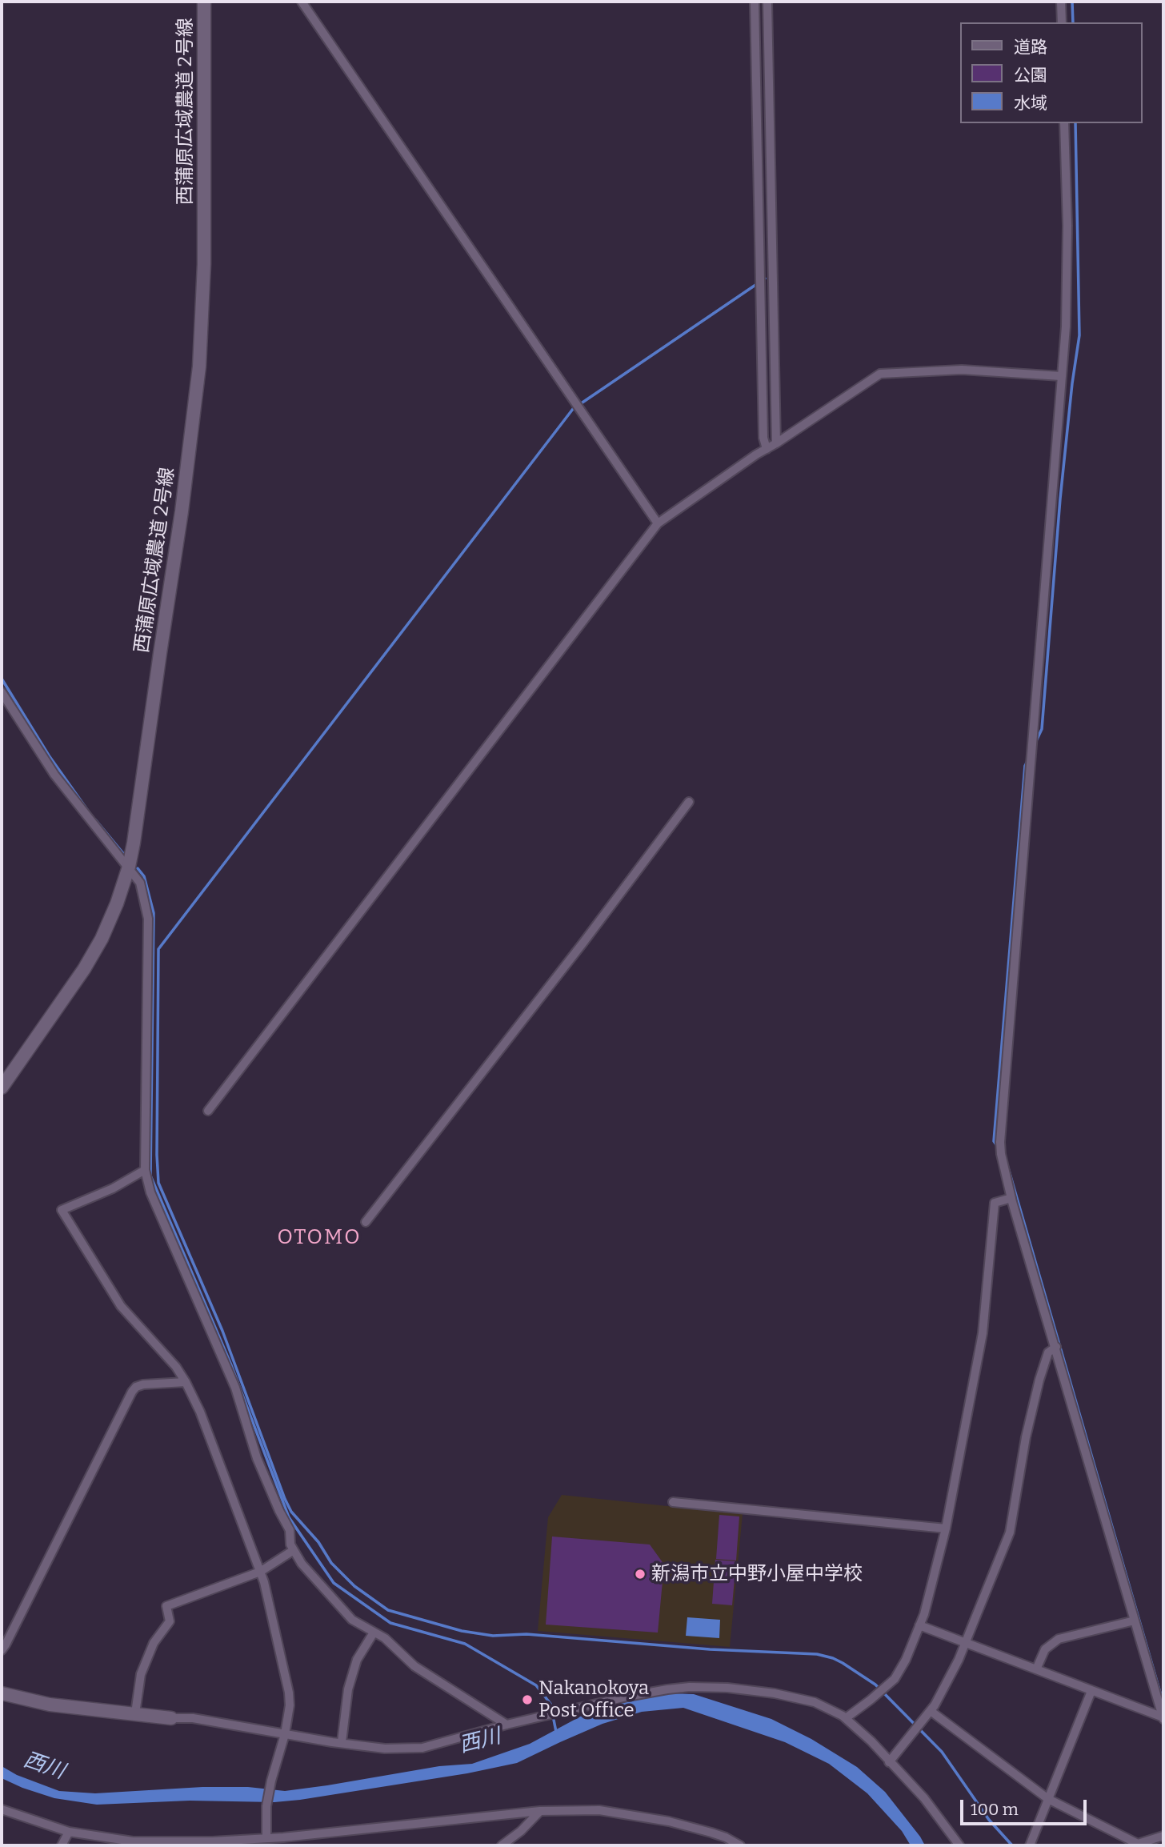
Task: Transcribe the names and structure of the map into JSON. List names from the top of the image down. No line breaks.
{"streets":{"street":["西蒲原広域農道 2号線"]},"districts":["OTOMO"],"water":["西川"],"places":["新潟市立中野小屋中学校","Nakanokoya Post Office"],"legend":["道路","公園","水域"],"scale_bar":"100 m"}
